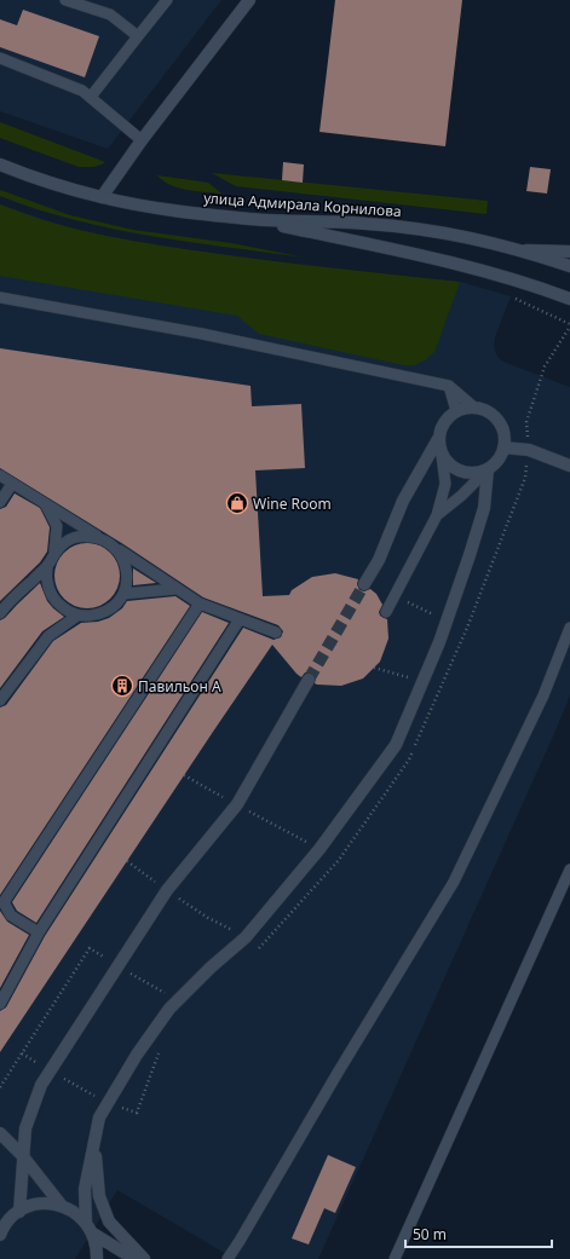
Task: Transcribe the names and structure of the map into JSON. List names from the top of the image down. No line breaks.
{"streets":{"street":["улица Адмирала Корнилова"]},"places":{"shop":["Wine Room"],"building":["Павильон А"]},"scale_bar":"50 m"}
